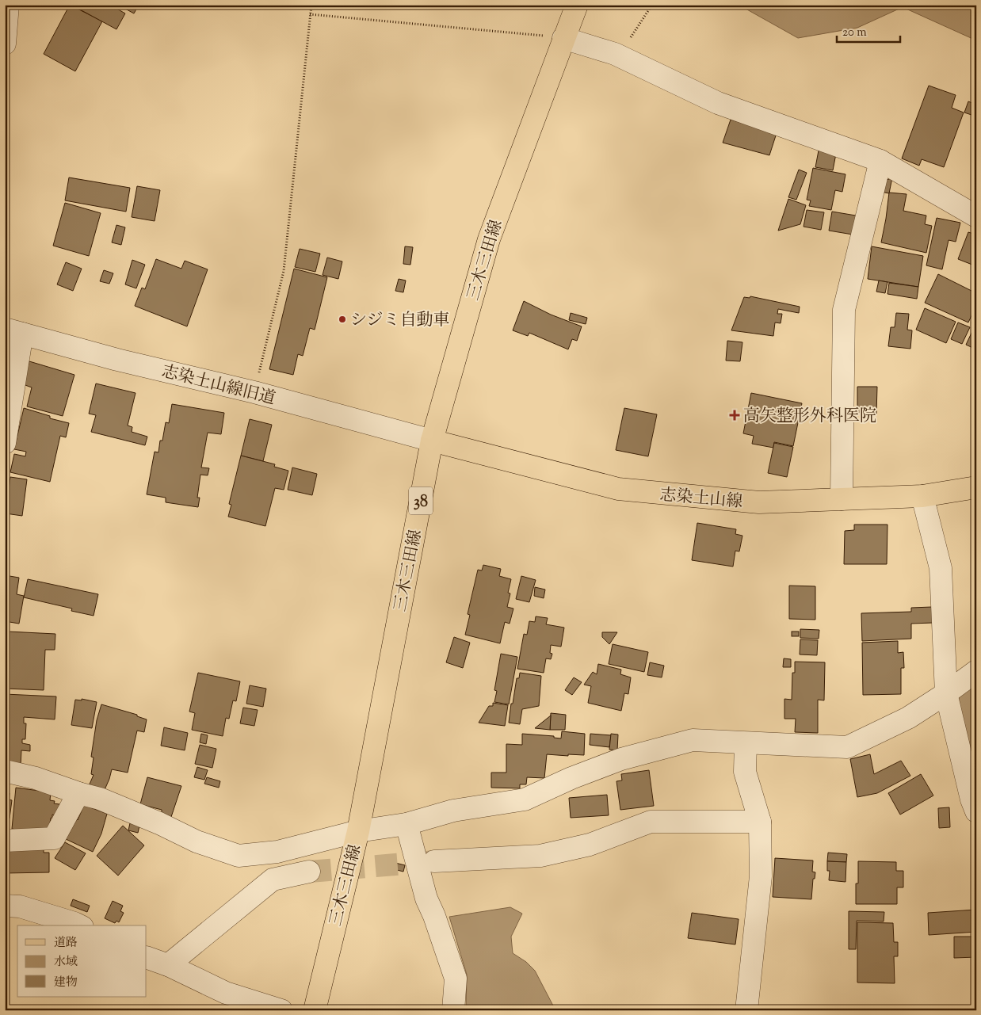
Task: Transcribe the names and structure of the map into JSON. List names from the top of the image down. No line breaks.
{"streets":{"main road":["三木三田線","志染土山線","38"],"street":["志染土山線旧道"]},"crossings":[["三木三田線","志染土山線旧道"],["三木三田線","志染土山線"],["志染土山線旧道","志染土山線"]],"places":{"other":["シジミ自動車"],"health":["高矢整形外科医院"]},"legend":["道路","水域","建物"],"scale_bar":"20 m"}
